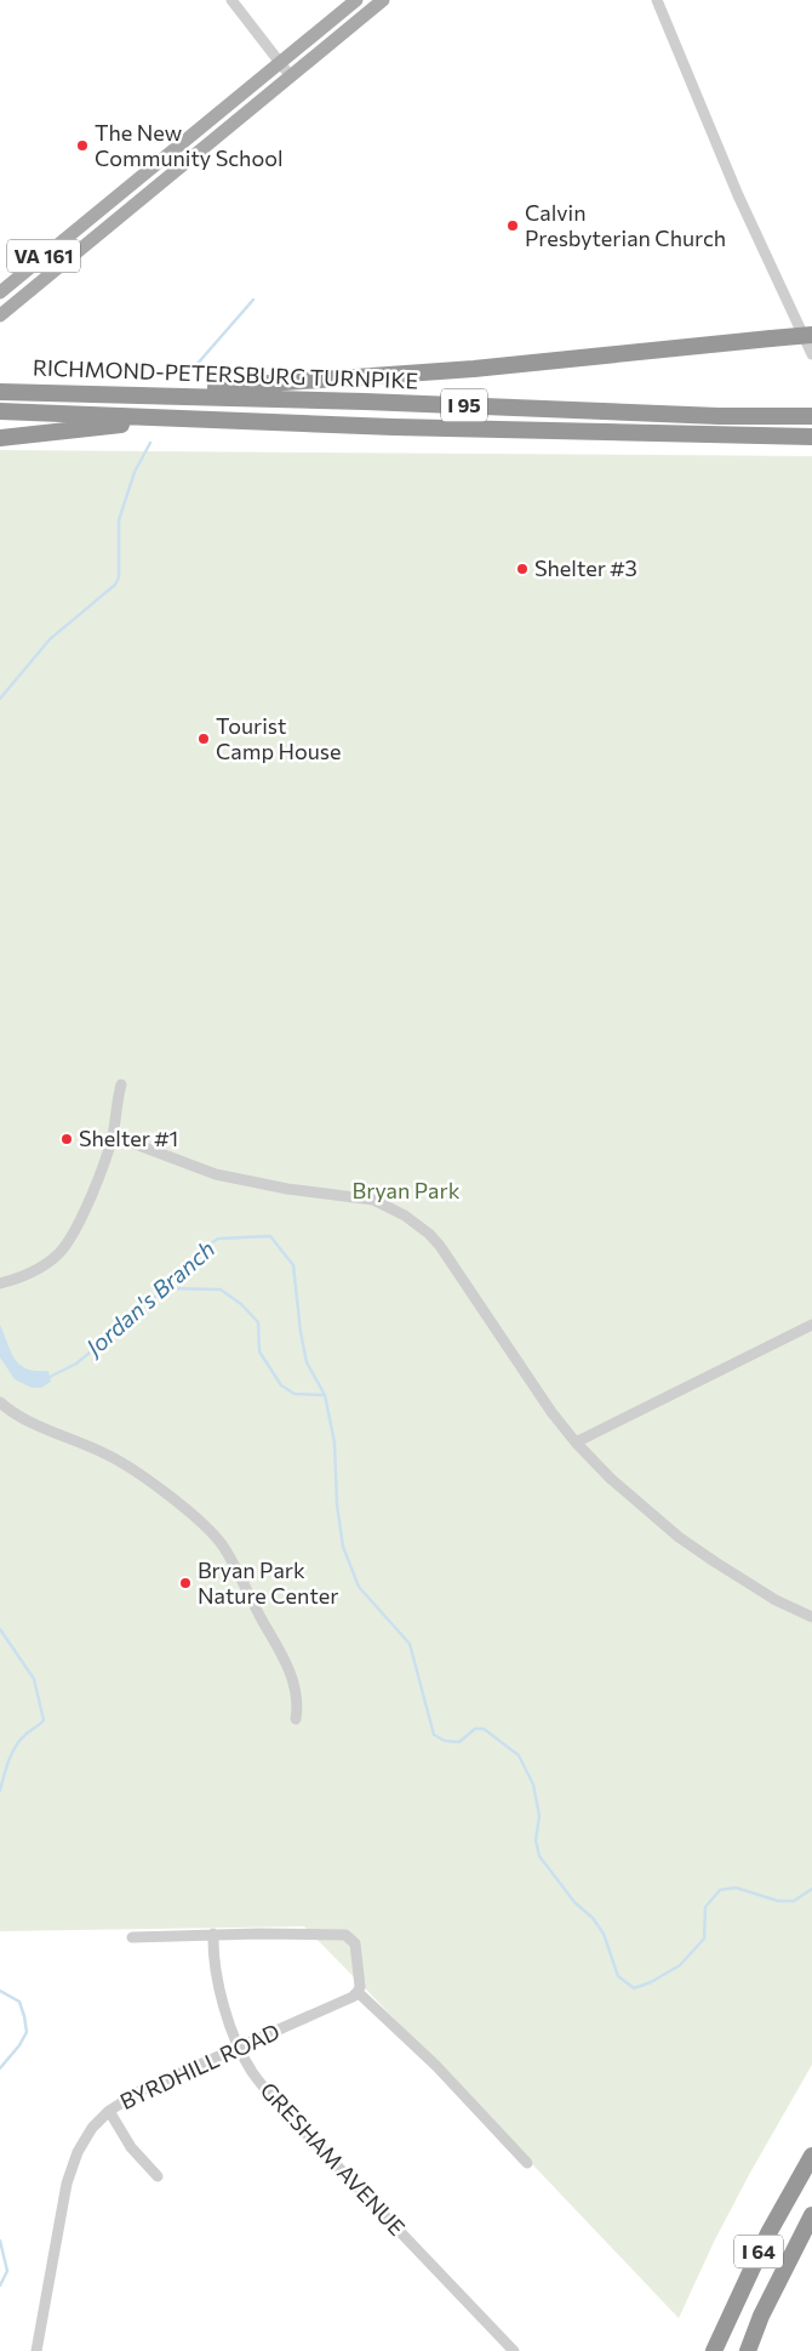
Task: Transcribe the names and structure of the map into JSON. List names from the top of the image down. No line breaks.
{"streets":{"highway":["RICHMOND-PETERSBURG TURNPIKE","I 95","I 64"],"main road":["VA 161"],"street":["BYRDHILL ROAD","GRESHAM AVENUE"]},"crossings":[["BYRDHILL ROAD","GRESHAM AVENUE"]],"water":["Jordan's Branch"],"parks":["Bryan Park"],"places":["The New Community School","Calvin Presbyterian Church","Shelter #3","Tourist Camp House","Shelter #1","Bryan Park Nature Center"]}
